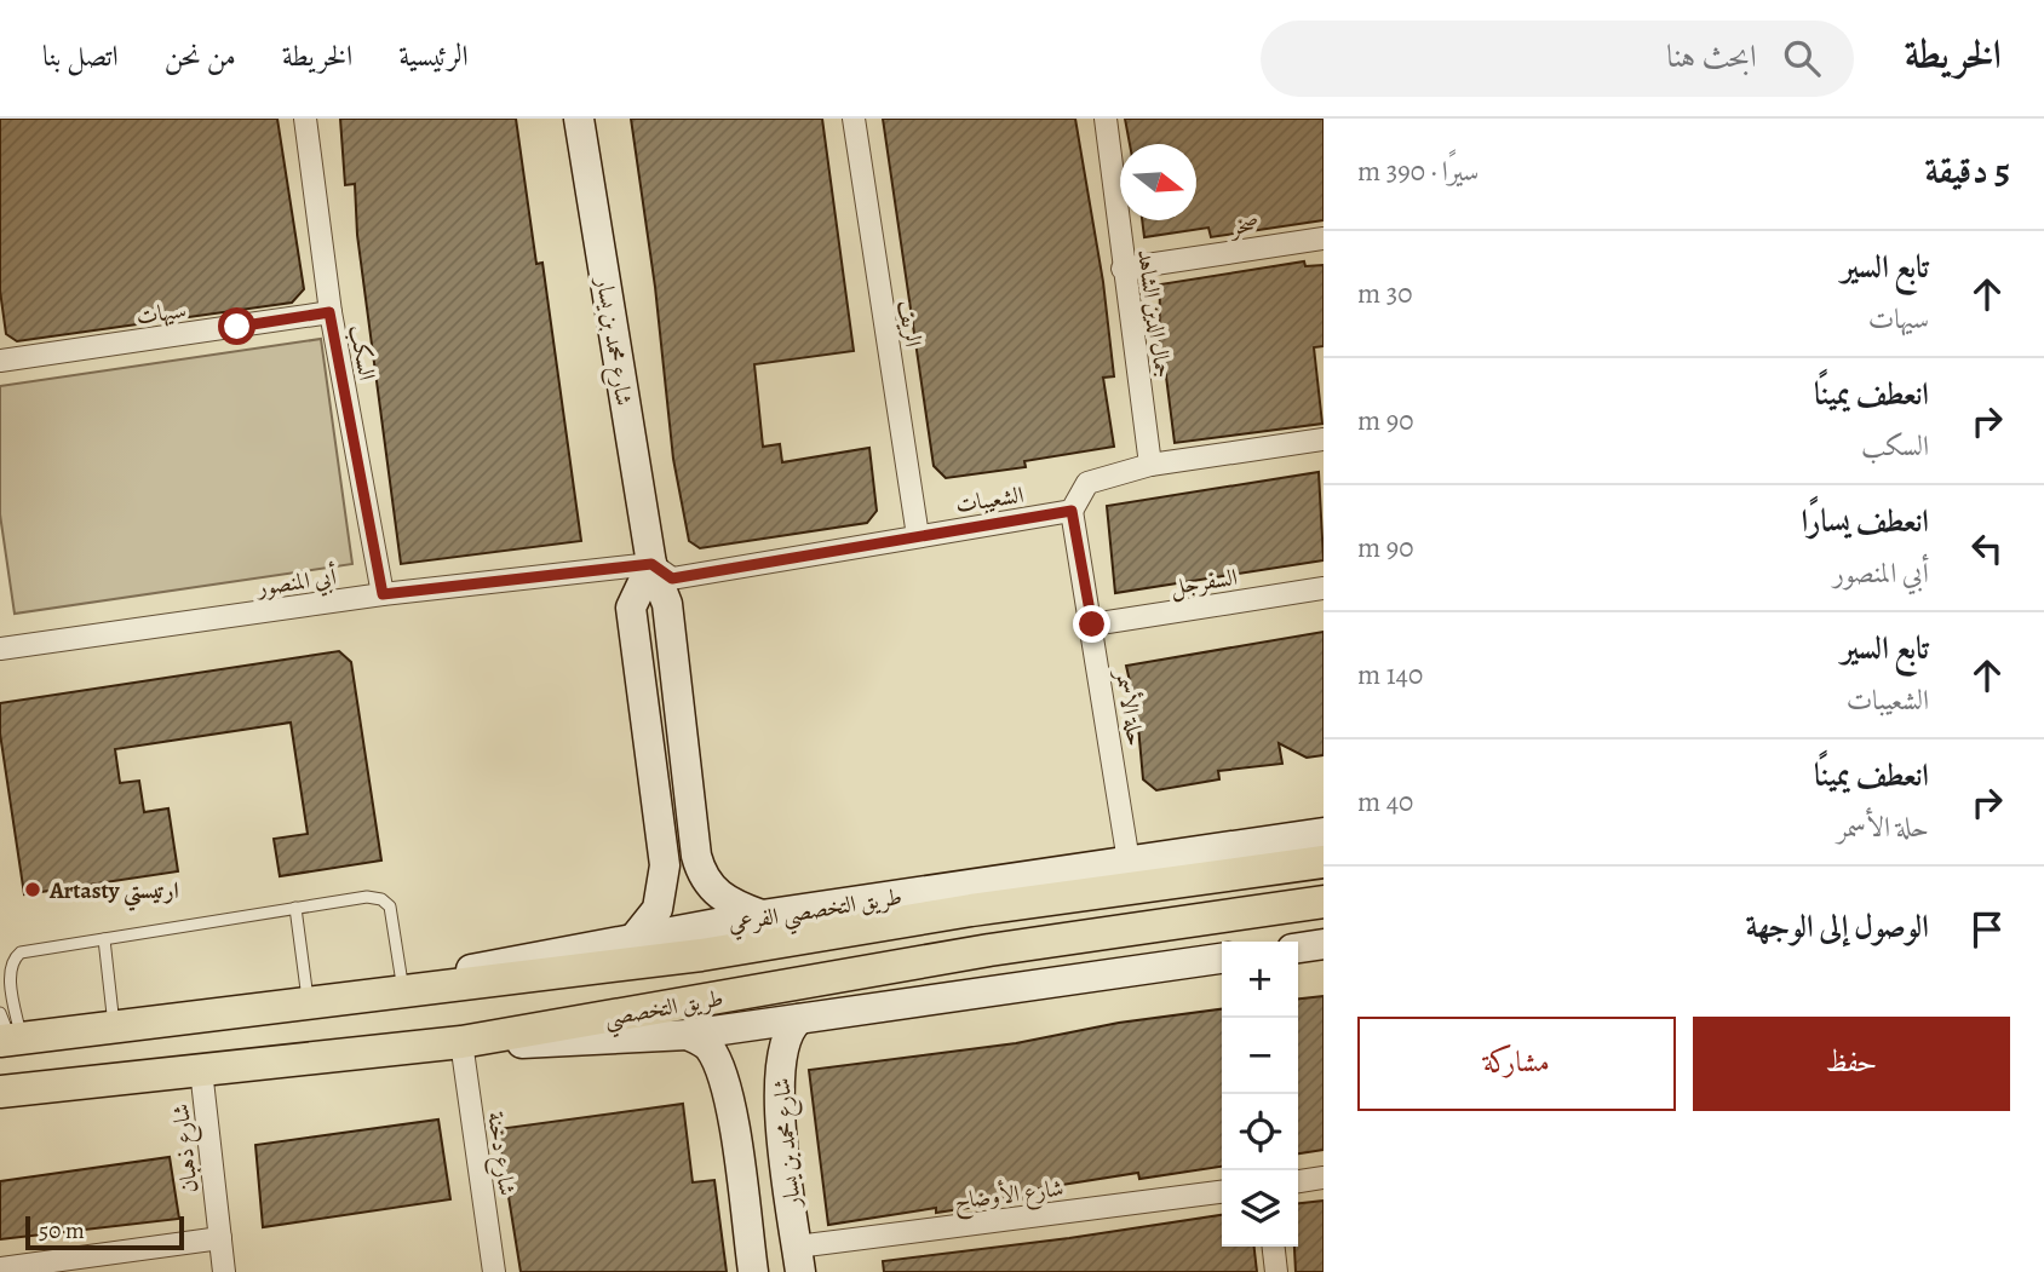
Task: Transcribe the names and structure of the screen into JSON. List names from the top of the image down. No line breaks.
{"streets":{"main road":["طريق التخصصي"],"street":["صخر","سيهات","جمال الدين الشاهد","الريف","شارع محمد بن يسار","السكب","الشعيبات","أبي المنصور","السفرجل","حلة الأسمر","طريق التخصصي الفرعي","شارع ذهبان","شارع دخنة","شارع الأوضاح"]},"crossings":[["صخر","جمال الدين الشاهد"],["سيهات","السكب"],["الريف","الشعيبات"],["شارع محمد بن يسار","الشعيبات"],["شارع محمد بن يسار","أبي المنصور"],["شارع محمد بن يسار","طريق التخصصي الفرعي"],["شارع محمد بن يسار","شارع الأوضاح"],["السكب","أبي المنصور"],["الشعيبات","أبي المنصور"],["الشعيبات","حلة الأسمر"],["السفرجل","حلة الأسمر"],["حلة الأسمر","طريق التخصصي الفرعي"],["طريق التخصصي الفرعي","طريق التخصصي"],["طريق التخصصي","شارع ذهبان"],["طريق التخصصي","شارع دخنة"]],"places":["Artasty ارتيستي"],"scale_bar":"50 m","north":"right","page":{"header":"الخريطة","search":"ابحث هنا","nav":["الرئيسية","الخريطة","من نحن","اتصل بنا"],"heading":["5 دقيقة","سيرًا · 390 m"],"list":[["تابع السير","سيهات","30 m"],["انعطف يمينًا","السكب","90 m"],["انعطف يسارًا","أبي المنصور","90 m"],["تابع السير","الشعيبات","140 m"],["انعطف يمينًا","حلة الأسمر","40 m"],"الوصول إلى الوجهة"],"map_buttons":["+","−"],"buttons":["حفظ","مشاركة"],"scale":"50 m"}}
